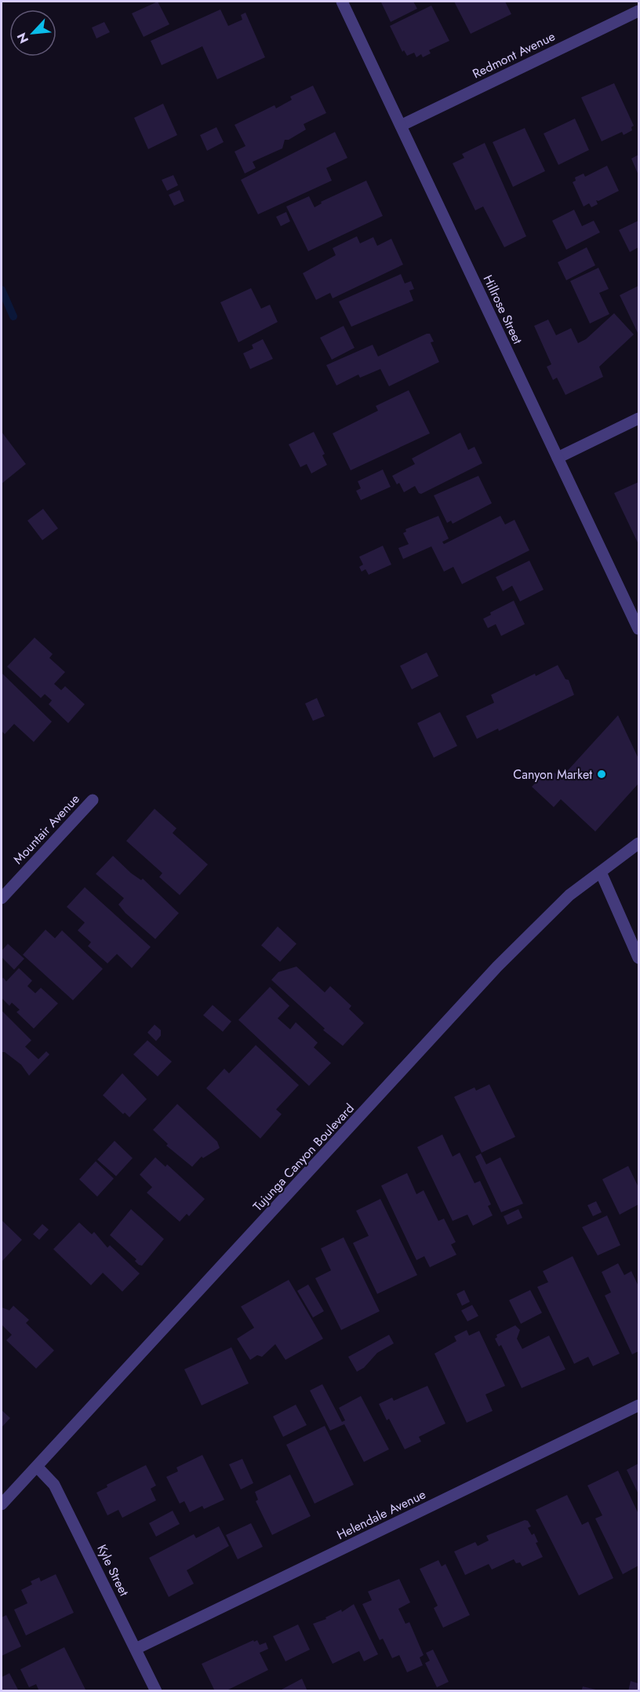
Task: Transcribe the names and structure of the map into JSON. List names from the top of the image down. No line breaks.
{"streets":{"street":["Redmont Avenue","Hillrose Street","Mountair Avenue","Tujunga Canyon Boulevard","Helendale Avenue","Kyle Street"]},"crossings":[["Redmont Avenue","Hillrose Street"],["Tujunga Canyon Boulevard","Kyle Street"],["Helendale Avenue","Kyle Street"]],"places":["Canyon Market"],"north":"bottom left"}
